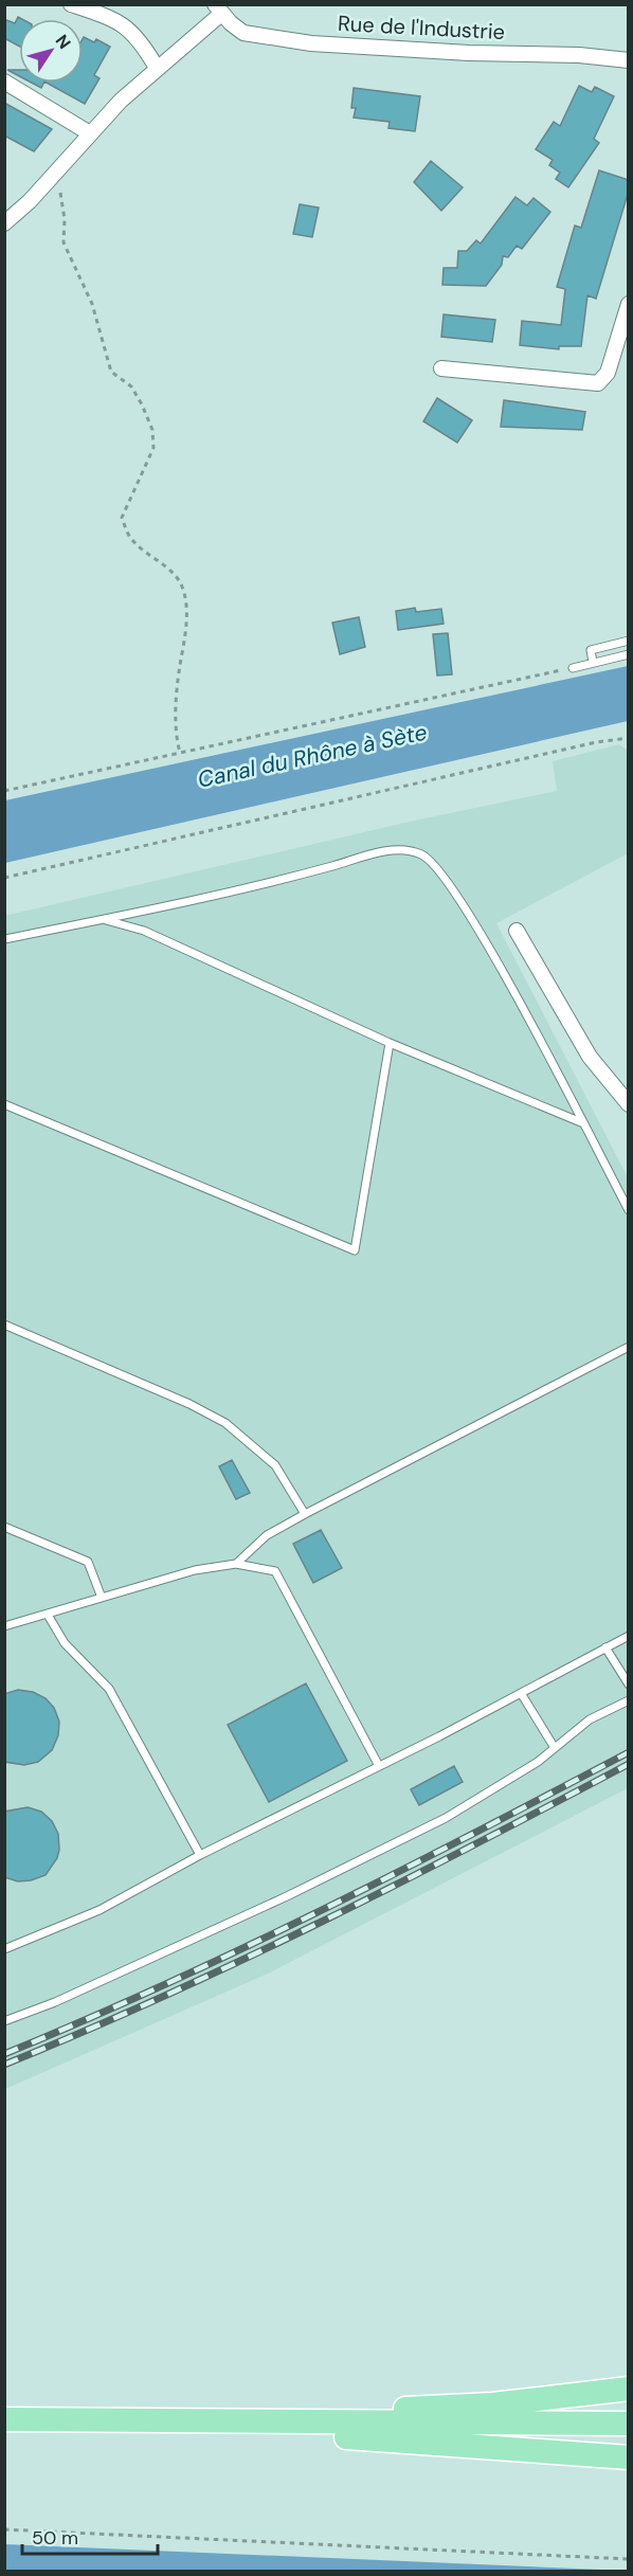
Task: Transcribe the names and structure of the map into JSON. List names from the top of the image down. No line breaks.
{"streets":{"street":["Rue de l'Industrie"]},"water":["Canal du Rhône à Sète"],"scale_bar":"50 m","north":"top right"}
